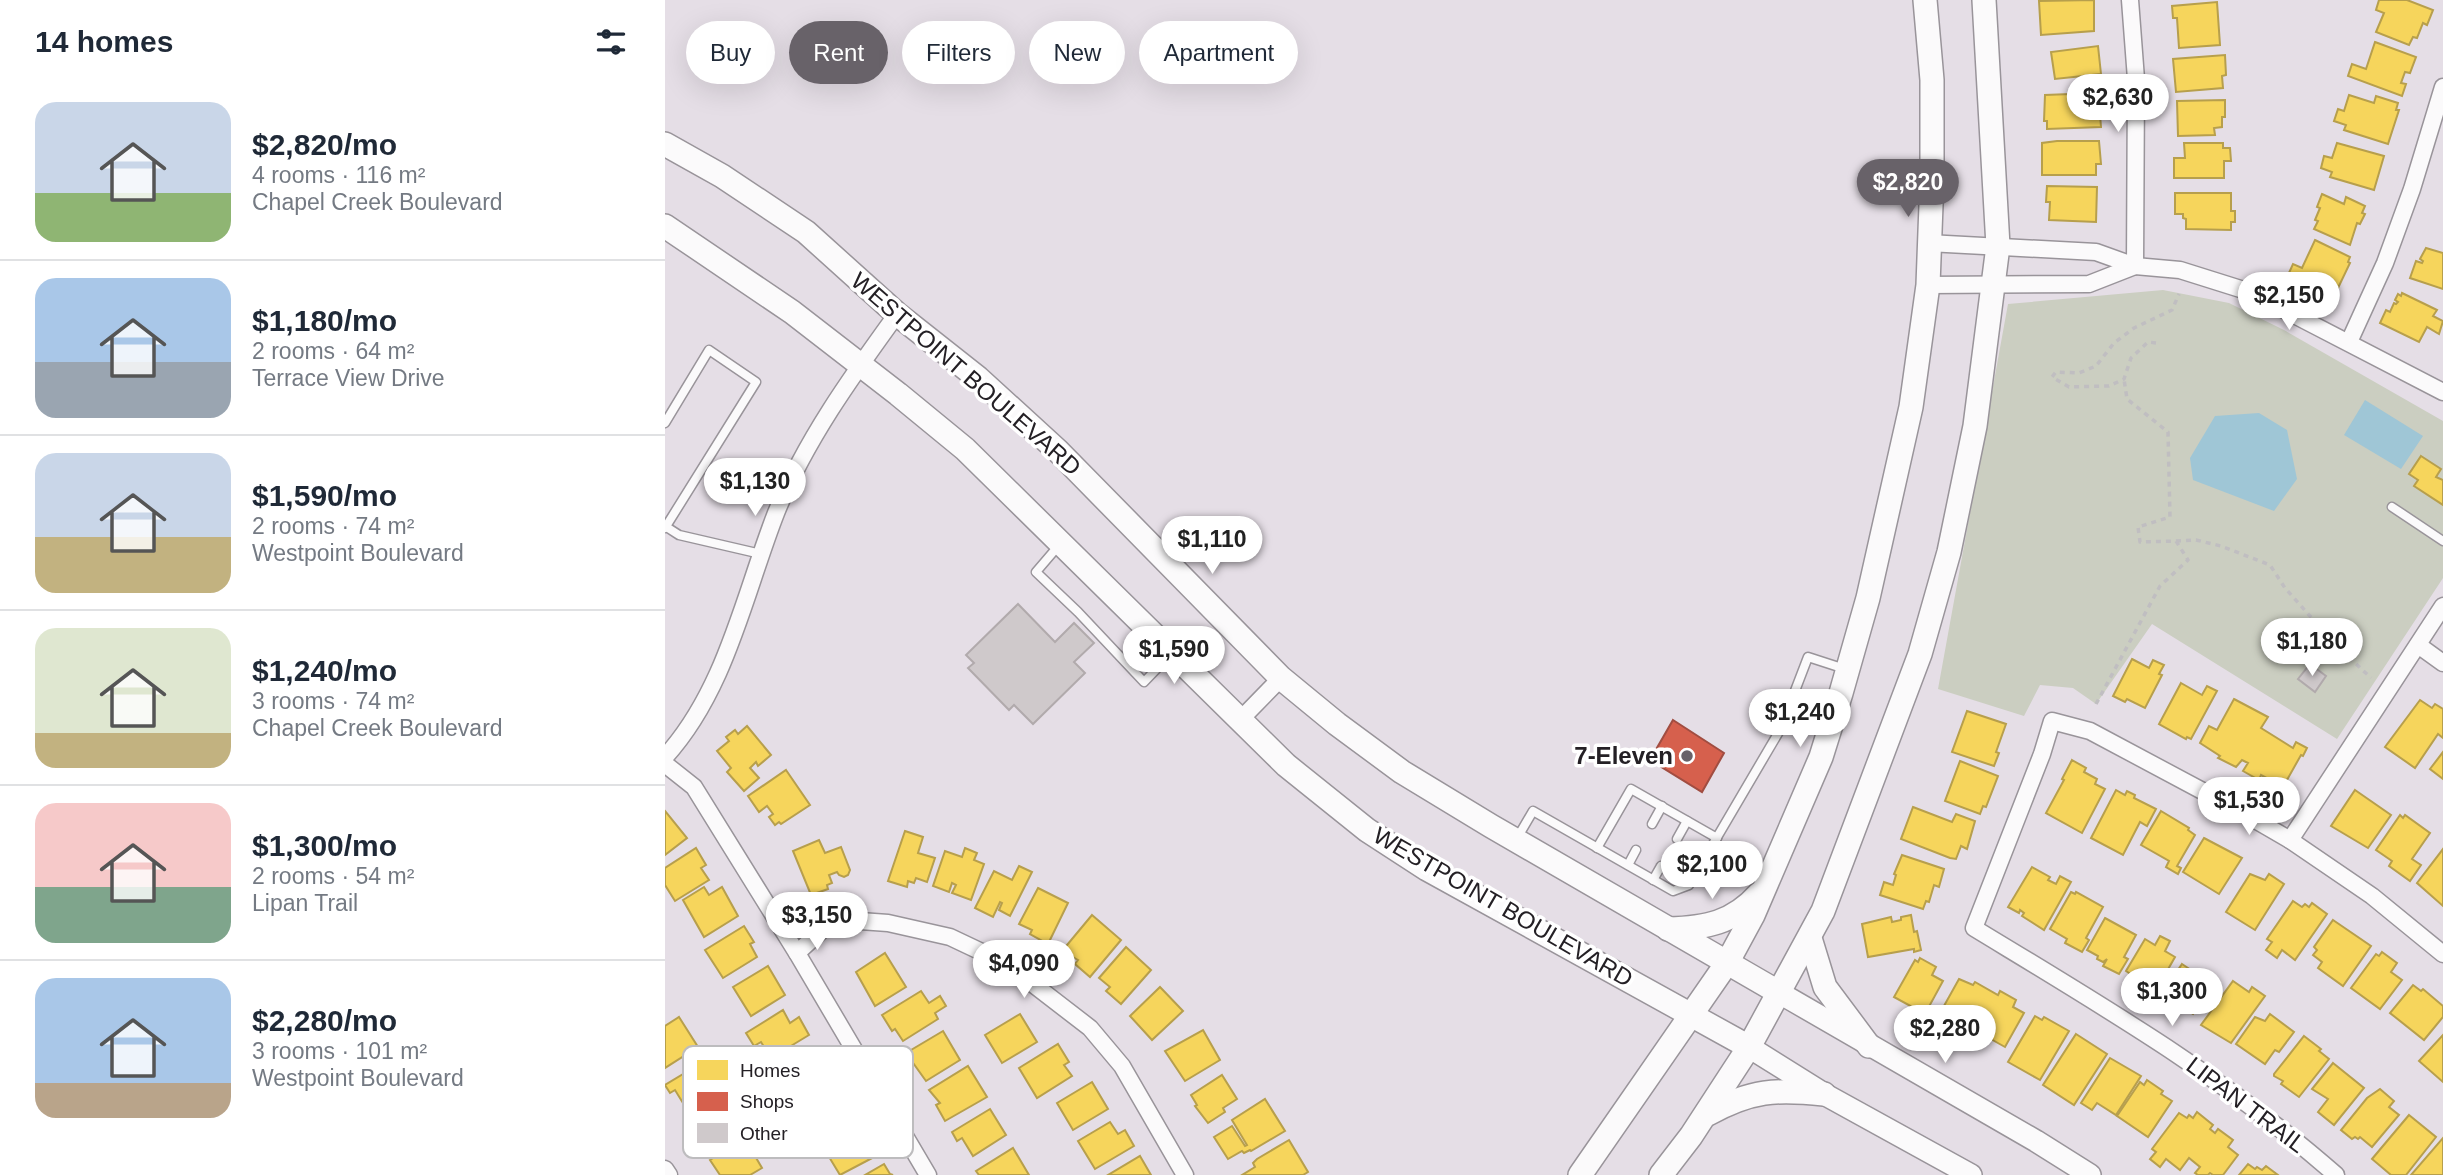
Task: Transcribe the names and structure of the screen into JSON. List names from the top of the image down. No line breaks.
{"streets":{"main road":["WESTPOINT BOULEVARD"],"street":["LIPAN TRAIL"]},"places":["7-Eleven"],"legend":["Homes","Shops","Other"],"page":{"heading":"14 homes","chip":["Buy","Rent","Filters","New","Apartment"],"price":["$2,630","$2,820","$2,150","$1,130","$1,110","$1,180","$1,590","$1,240","$1,530","$2,100","$3,150","$4,090","$1,300","$2,280"],"list":[{"name":"$2,820/mo","note":"4 rooms · 116 m² · Chapel Creek Boulevard"},{"name":"$1,180/mo","note":"2 rooms · 64 m² · Terrace View Drive"},{"name":"$1,590/mo","note":"2 rooms · 74 m² · Westpoint Boulevard"},{"name":"$1,240/mo","note":"3 rooms · 74 m² · Chapel Creek Boulevard"},{"name":"$1,300/mo","note":"2 rooms · 54 m² · Lipan Trail"},{"name":"$2,280/mo","note":"3 rooms · 101 m² · Westpoint Boulevard"}]}}
